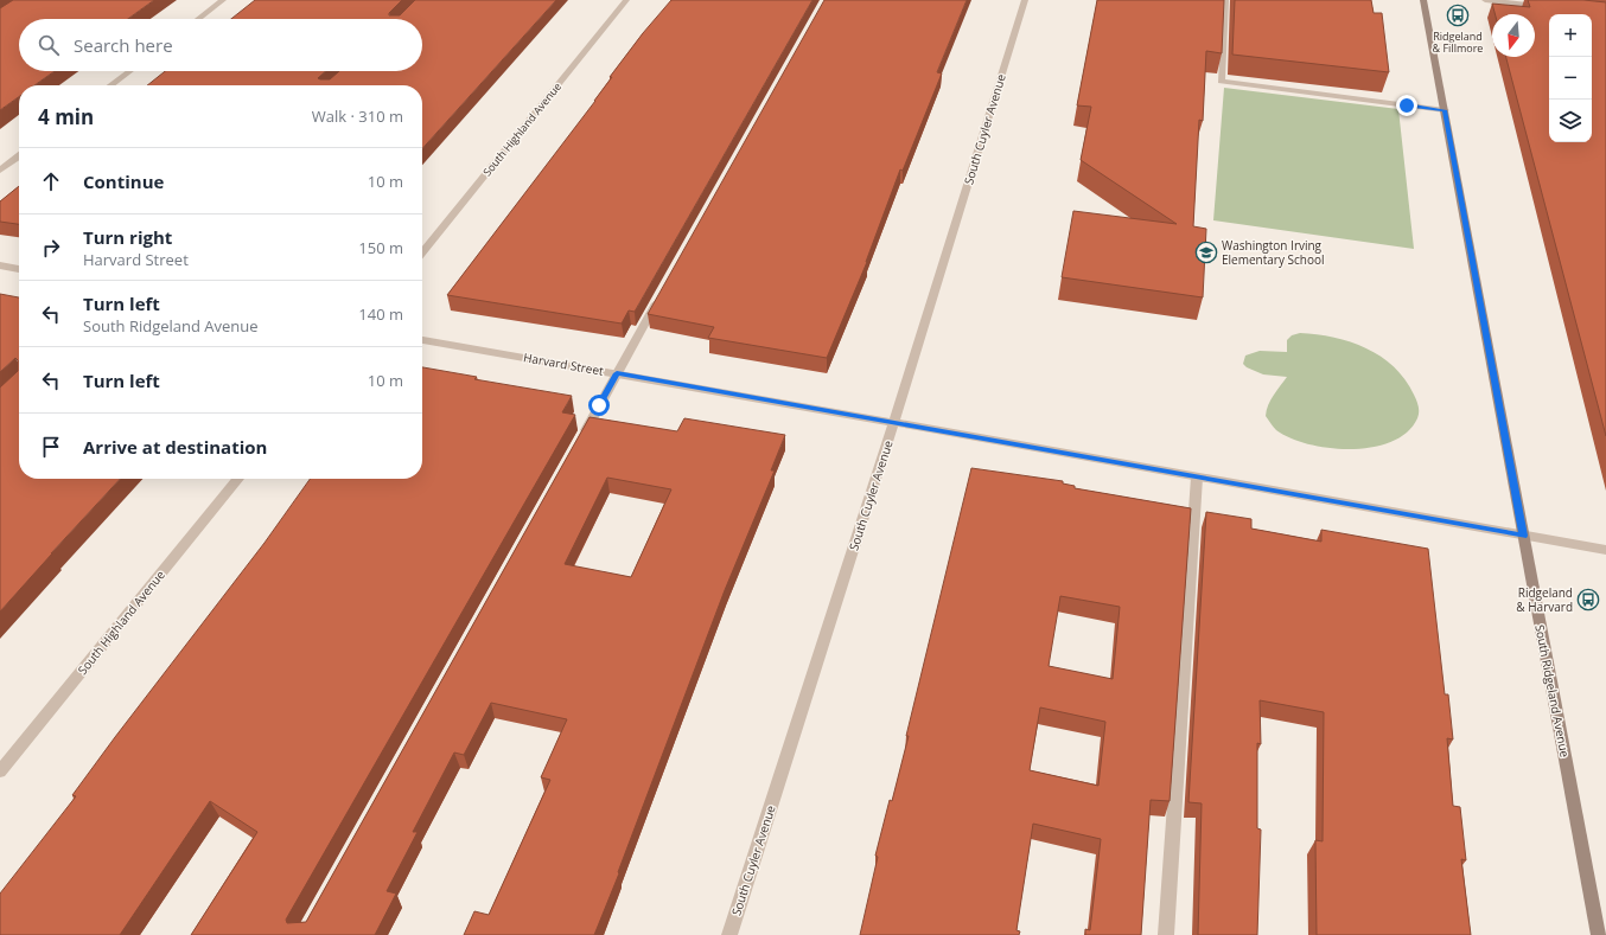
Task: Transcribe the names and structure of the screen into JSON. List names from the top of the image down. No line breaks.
{"streets":{"street":["South Highland Avenue","South Cuyler Avenue","Harvard Street","South Ridgeland Avenue"]},"crossings":[["South Cuyler Avenue","Harvard Street"],["Harvard Street","South Ridgeland Avenue"]],"places":{"bus stop":["Ridgeland & Fillmore","Ridgeland & Harvard"],"school or university":["Washington Irving Elementary School"]},"north":"bottom","page":{"map_buttons":["+","−"],"search":"Search here","heading":["4 min","Walk · 310 m"],"list":[["Continue","10 m"],["Turn right","Harvard Street","150 m"],["Turn left","South Ridgeland Avenue","140 m"],["Turn left","10 m"],"Arrive at destination"]}}
